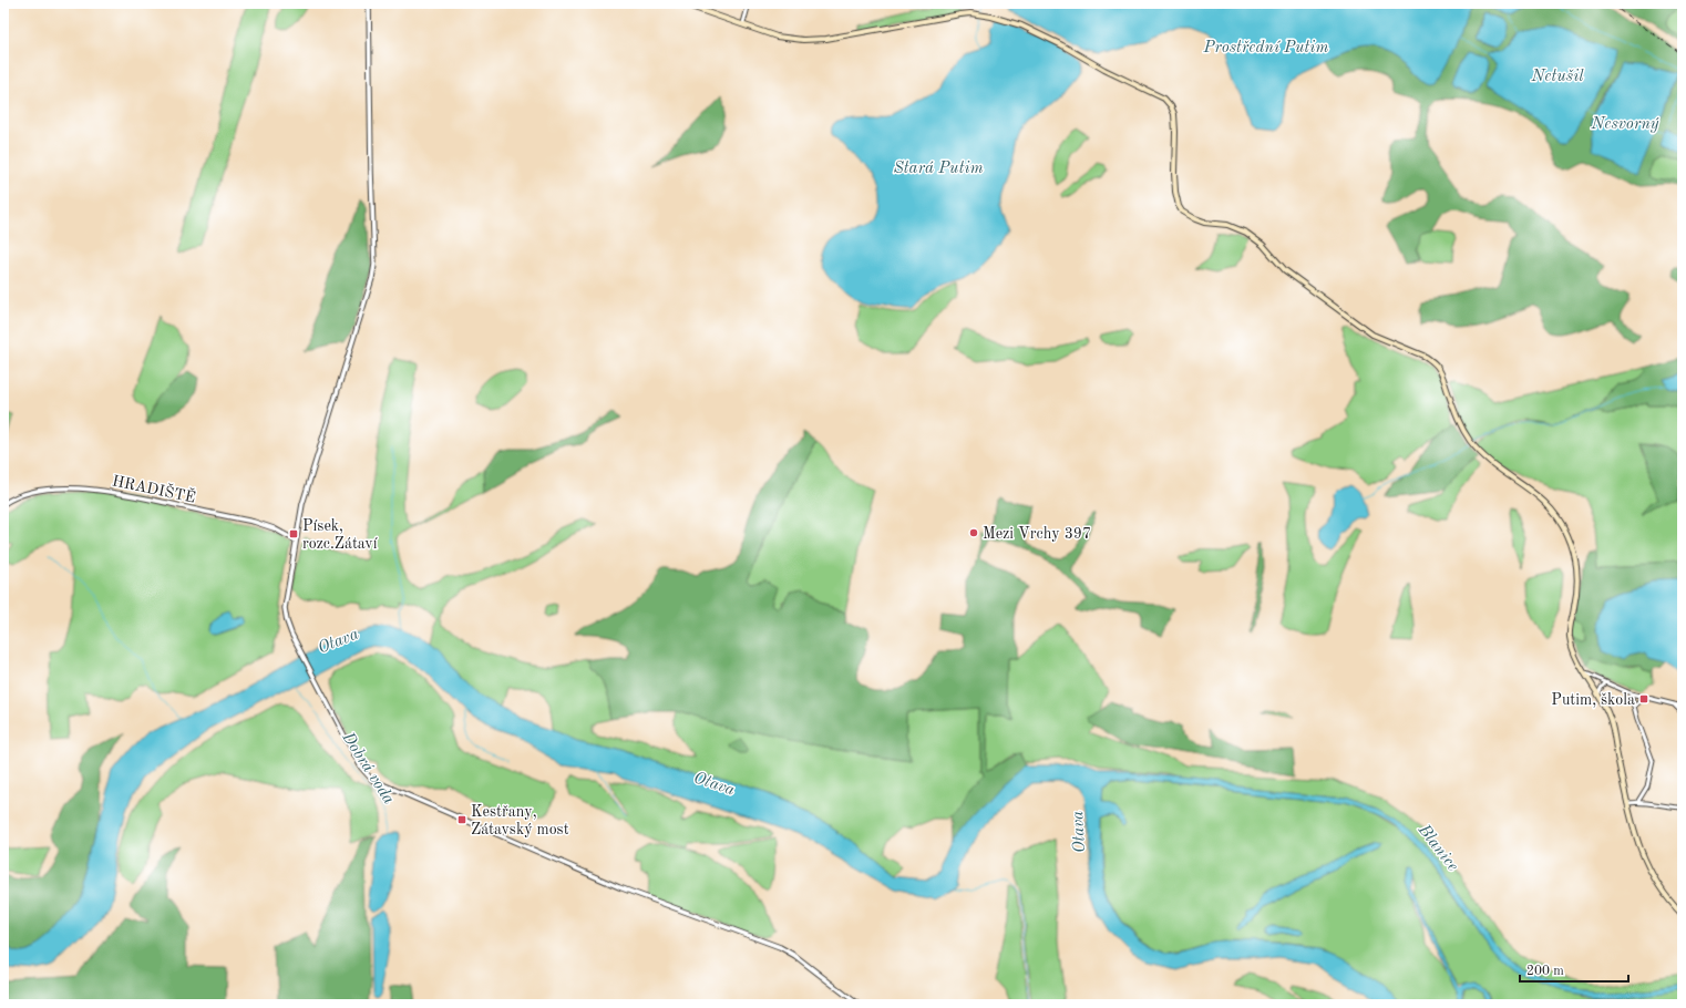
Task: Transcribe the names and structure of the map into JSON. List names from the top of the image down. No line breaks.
{"streets":{"street":["HRADIŠTĚ"]},"water":["Prostřední Putim","Netušil","Nesvorný","Stará Putim","Otava","Dobrá voda","Blanice"],"places":{"other":["Mezi Vrchy 397"],"transit":["Písek, rozc.Zátaví","Putim, škola","Kestřany, Zátavský most"]},"scale_bar":"200 m"}
